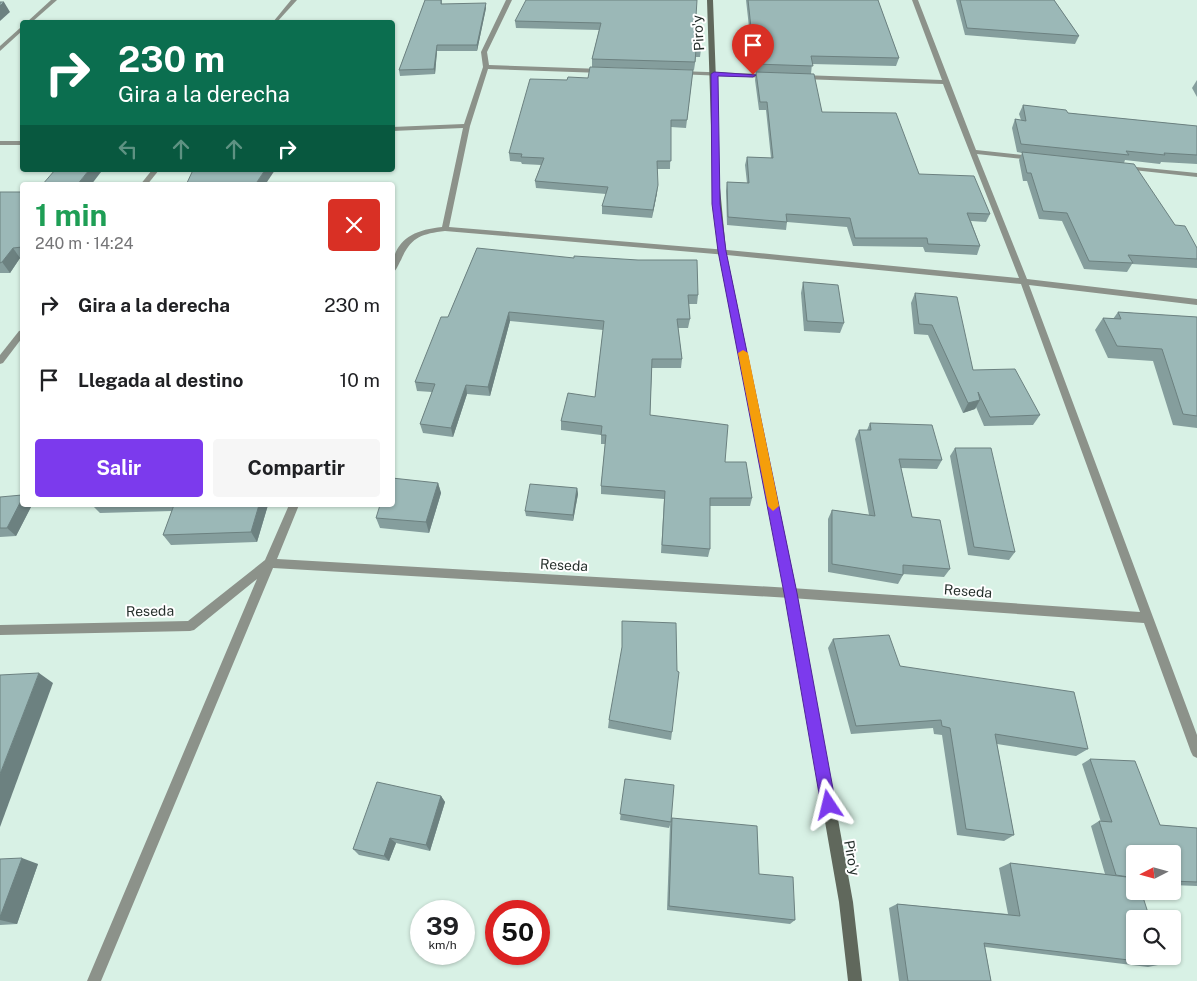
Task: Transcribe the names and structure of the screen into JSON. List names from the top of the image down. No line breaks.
{"streets":{"main road":["Piro'y"],"street":["Reseda"]},"crossings":[["Piro'y","Reseda"]],"north":"left","page":{"turn":["230 m","Gira a la derecha"],"heading":["1 min","240 m · 14:24"],"list":[{"name":"Gira a la derecha","value":"230 m"},{"name":"Llegada al destino","value":"10 m"}],"buttons":["Salir","Compartir"],"speed":"39 km/h","limit":"50"}}
